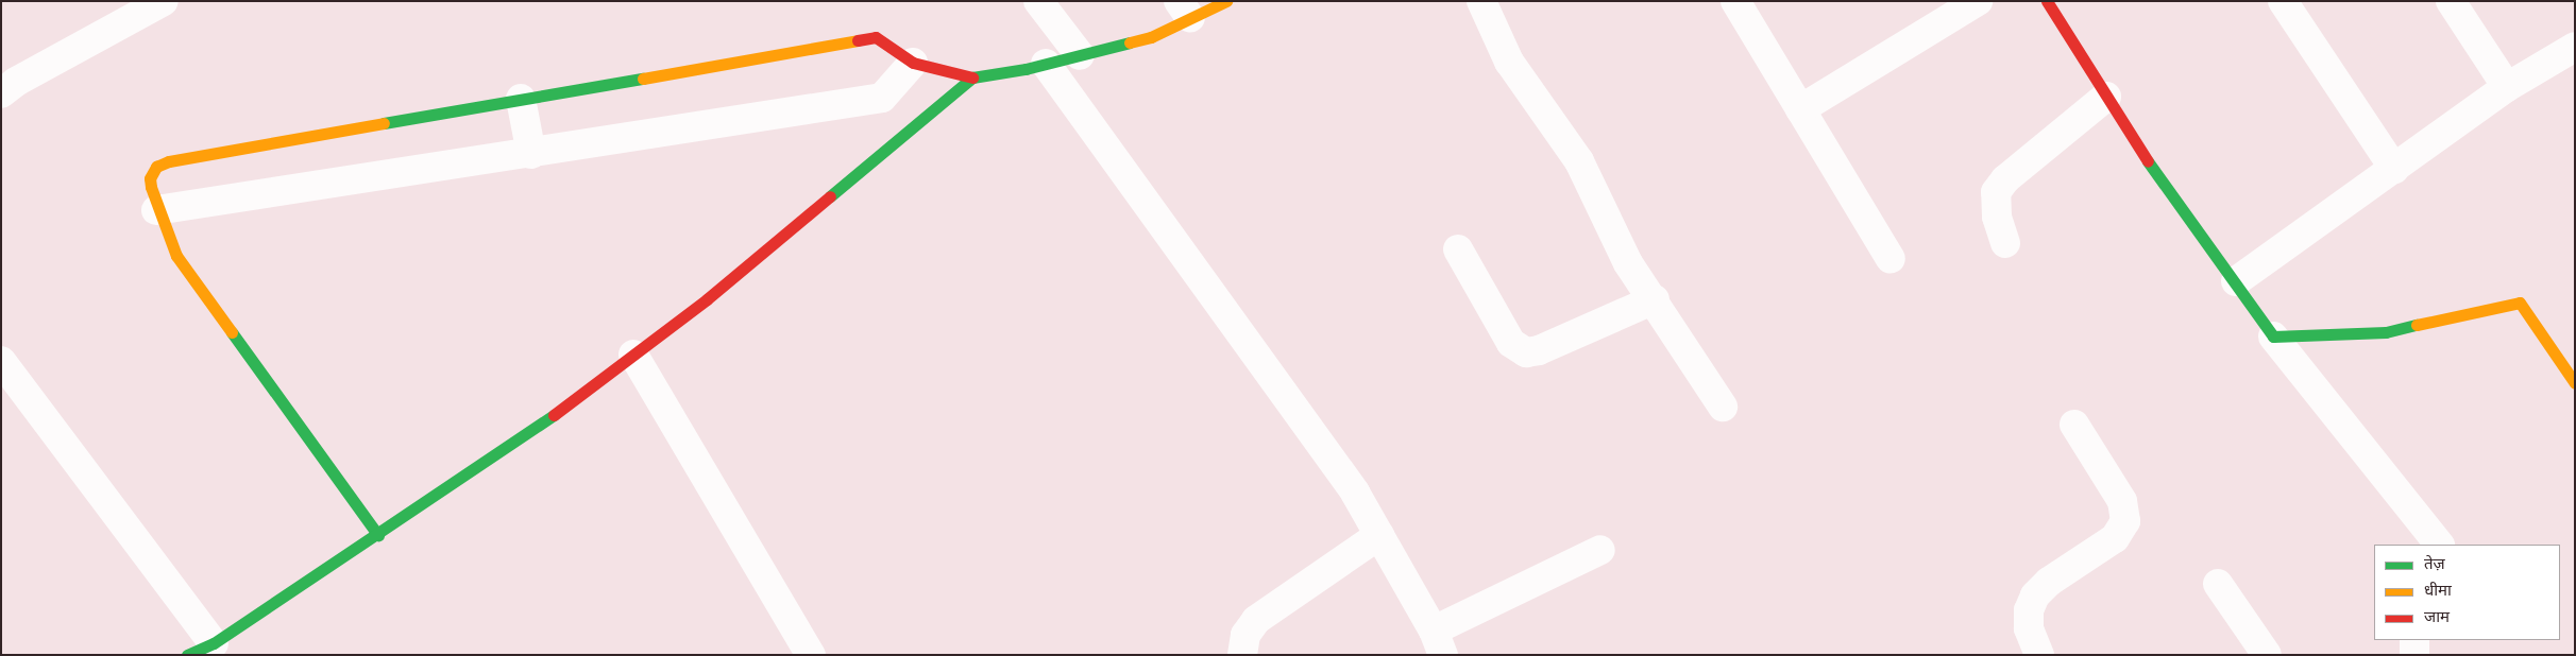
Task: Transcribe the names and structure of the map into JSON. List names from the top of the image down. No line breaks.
{"legend":["तेज़","धीमा","जाम"]}
